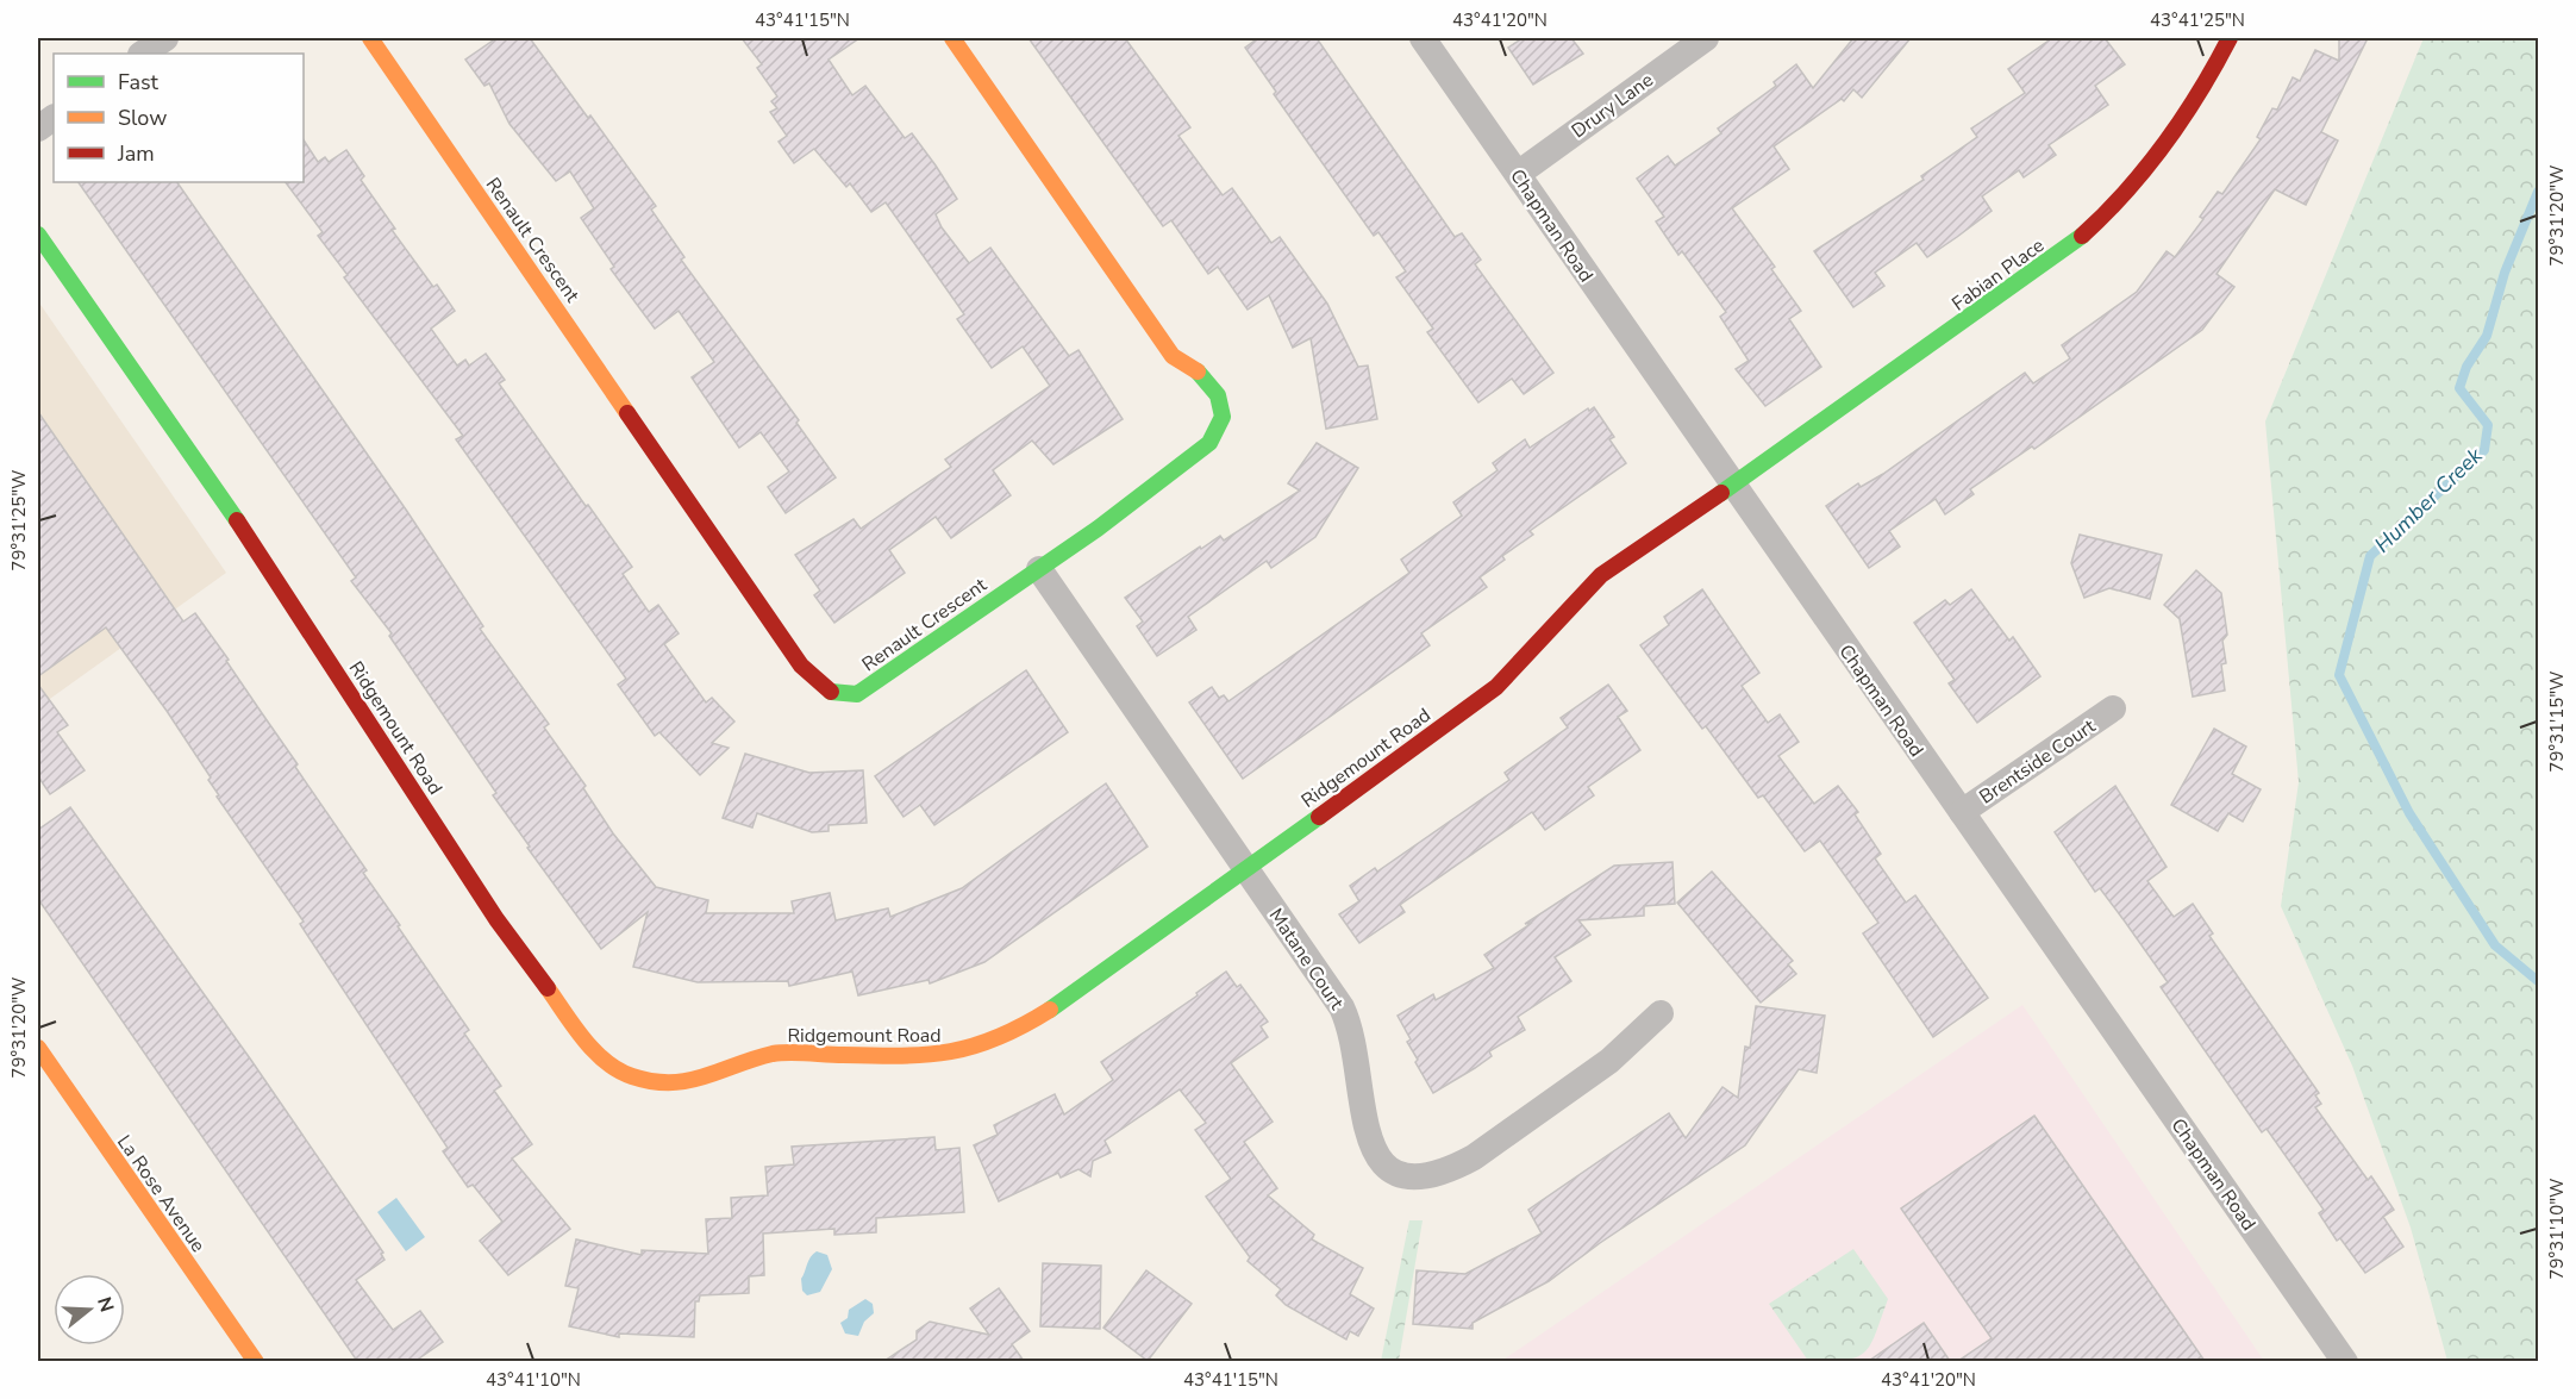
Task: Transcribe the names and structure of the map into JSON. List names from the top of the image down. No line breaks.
{"streets":{"street":["Drury Lane","Chapman Road","Renault Crescent","Fabian Place","Ridgemount Road","Brentside Court","Matane Court","La Rose Avenue"]},"crossings":[["Drury Lane","Chapman Road"],["Chapman Road","Fabian Place"],["Chapman Road","Ridgemount Road"],["Chapman Road","Brentside Court"],["Renault Crescent","Matane Court"],["Fabian Place","Ridgemount Road"],["Ridgemount Road","Matane Court"]],"water":["Humber Creek"],"legend":["Fast","Slow","Jam"],"north":"right","coordinates":["43°41'15\"N","43°41'20\"N","43°41'25\"N","79°31'20\"W","79°31'25\"W","79°31'15\"W","79°31'10\"W","43°41'10\"N"]}
